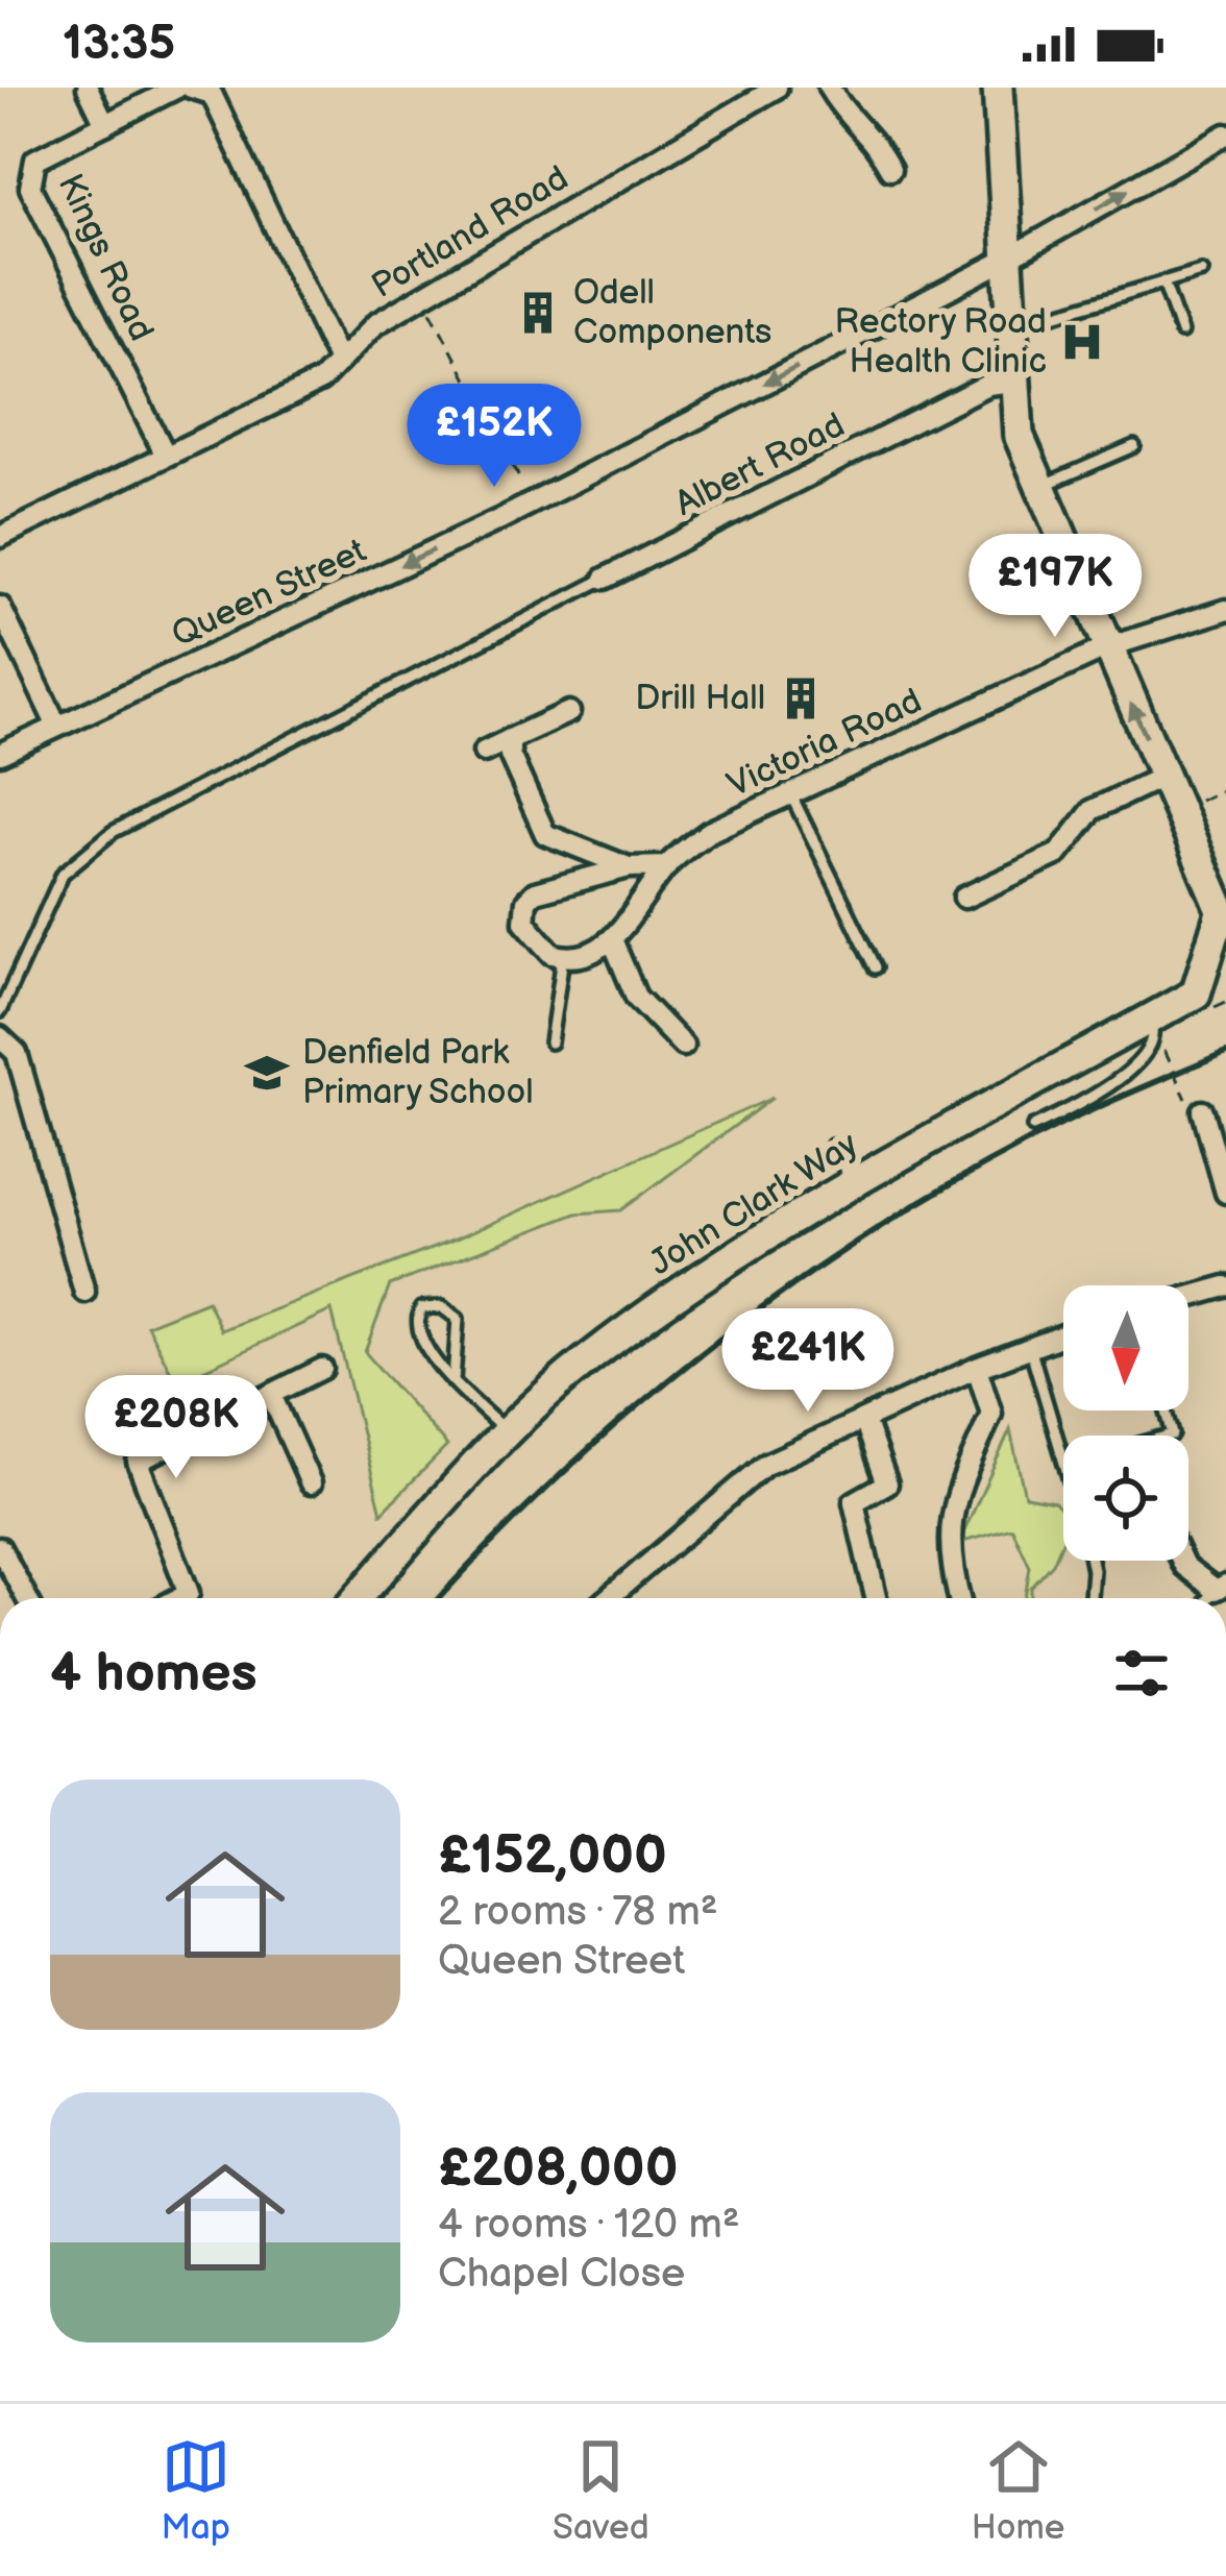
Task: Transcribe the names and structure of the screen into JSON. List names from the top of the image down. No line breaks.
{"streets":{"main road":["John Clark Way"],"street":["Portland Road","Kings Road","Albert Road","Queen Street","Victoria Road"]},"crossings":[["Portland Road","Kings Road"]],"places":{"building":["Odell Components","Drill Hall"],"hospital":["Rectory Road Health Clinic"],"school or university":["Denfield Park Primary School"]},"north":"bottom","page":{"status":"13:35","price":["£152K","£197K","£241K","£208K"],"heading":"4 homes","list":[{"name":"£152,000","note":"2 rooms · 78 m² · Queen Street"},{"name":"£208,000","note":"4 rooms · 120 m² · Chapel Close"}],"tabs":["Map","Saved","Home"]}}
